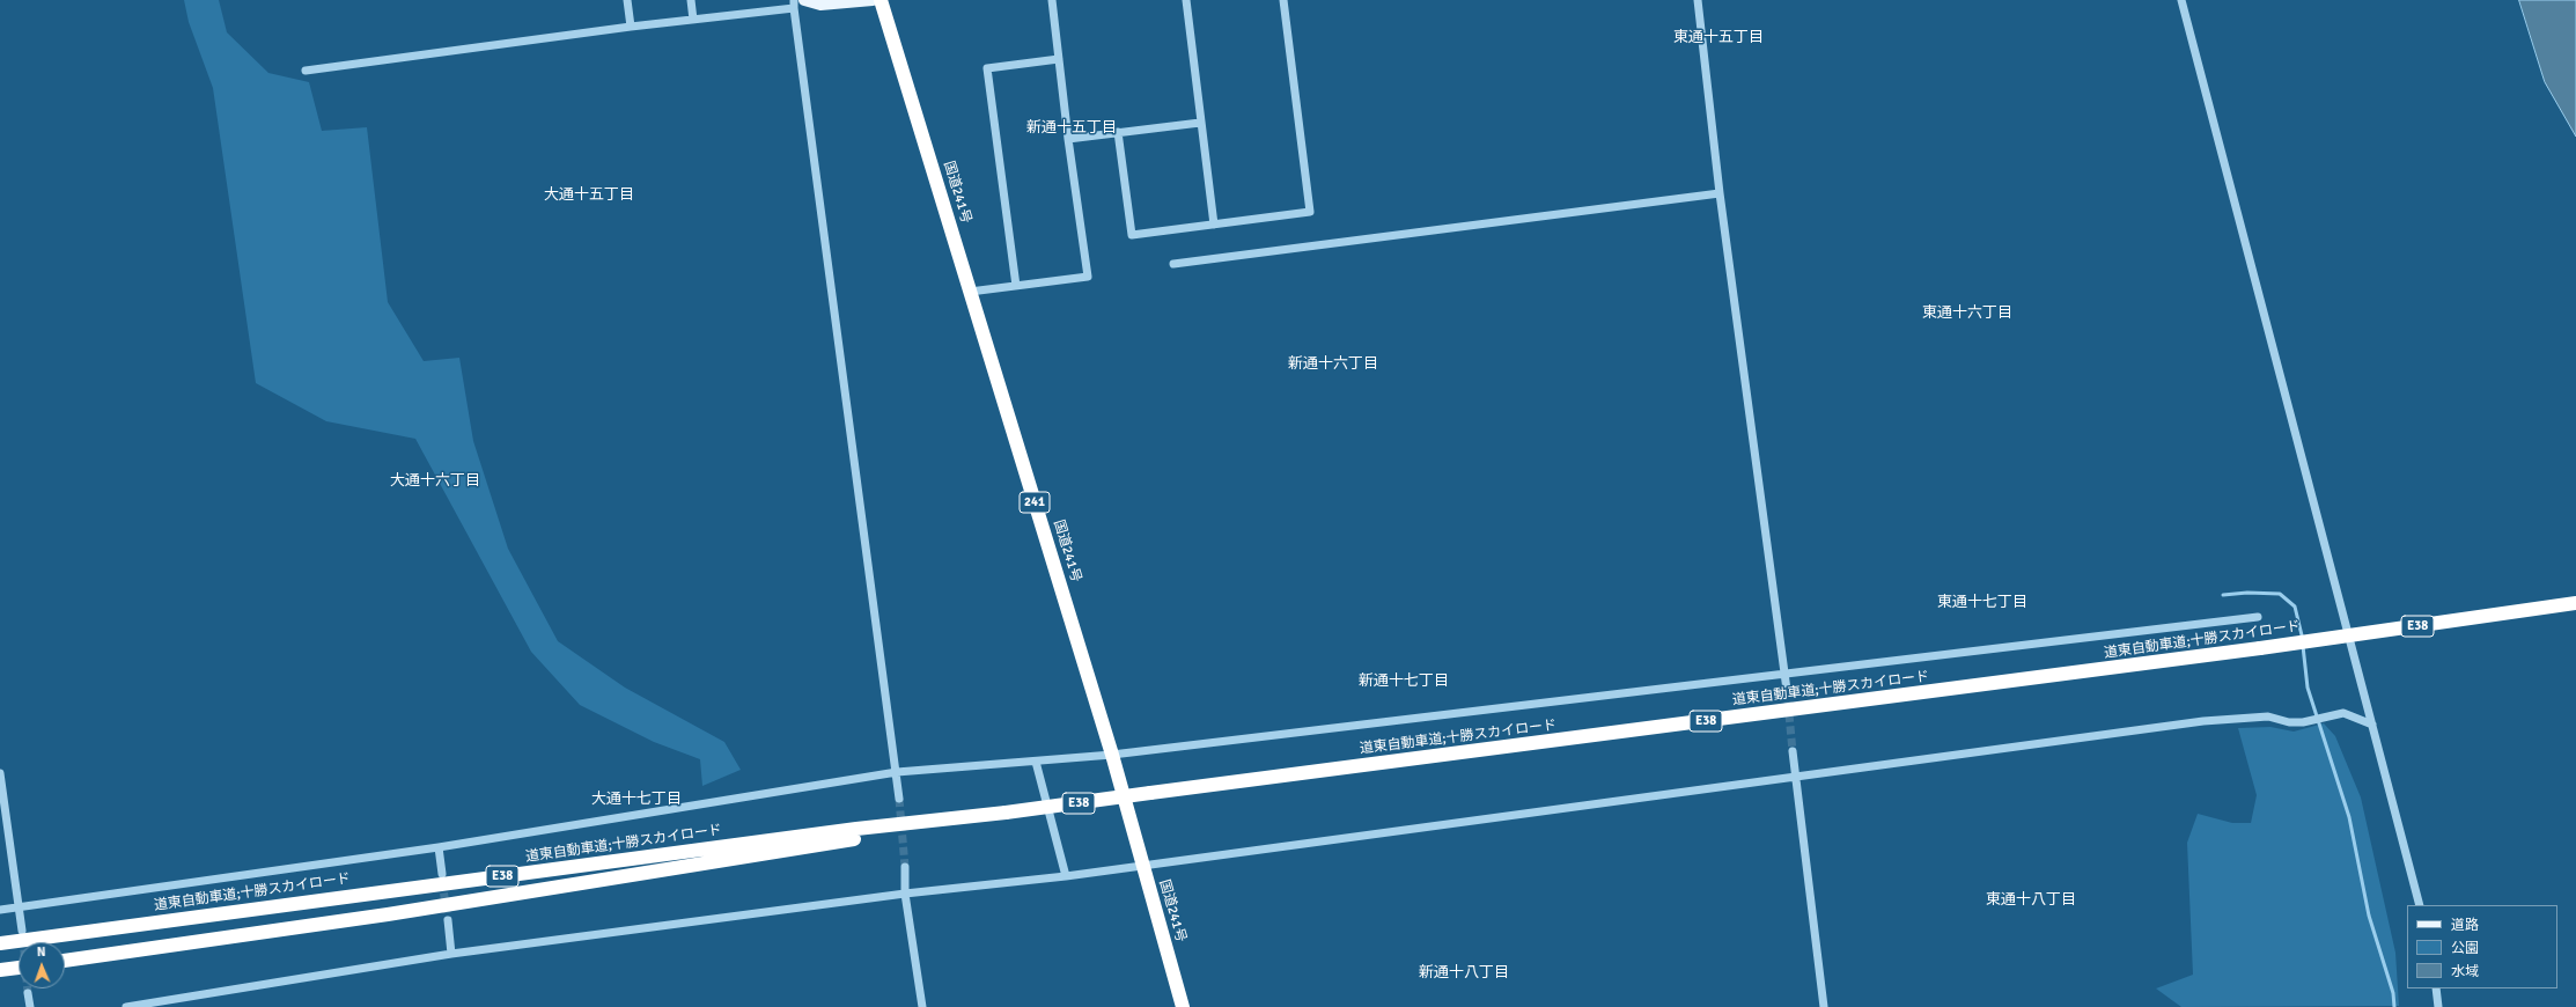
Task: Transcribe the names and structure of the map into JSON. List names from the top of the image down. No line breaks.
{"streets":{"highway":["国道241号","241","E38","道東自動車道;十勝スカイロード"]},"districts":["東通十五丁目","新通十五丁目","大通十五丁目","東通十六丁目","新通十六丁目","大通十六丁目","東通十七丁目","新通十七丁目","大通十七丁目","東通十八丁目","新通十八丁目"],"legend":["道路","公園","水域"],"north":"top"}
